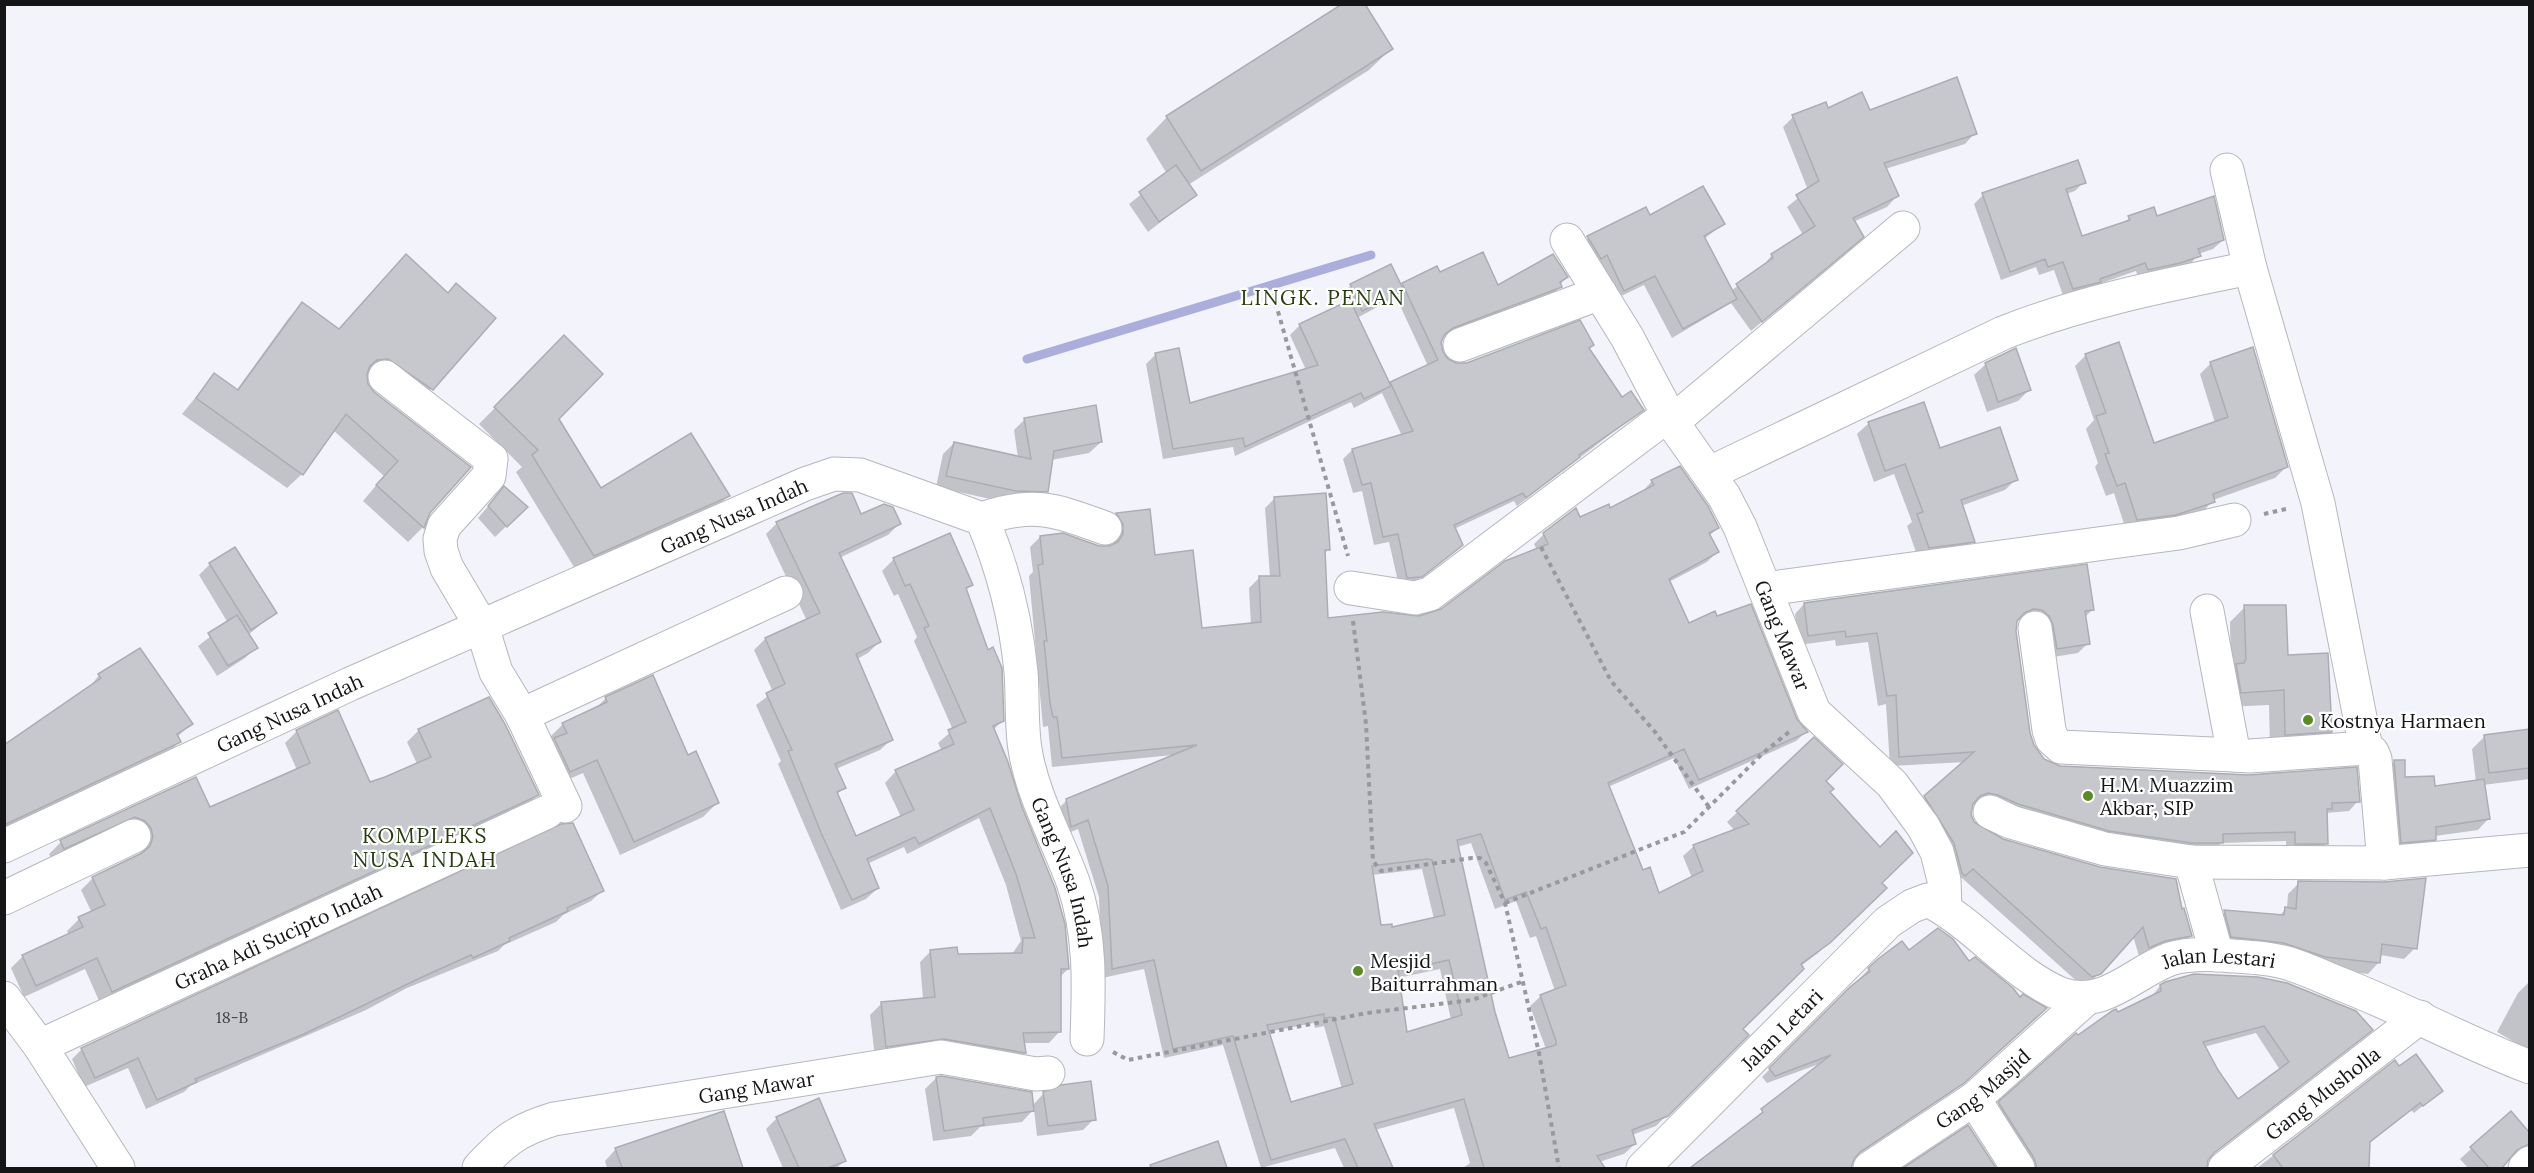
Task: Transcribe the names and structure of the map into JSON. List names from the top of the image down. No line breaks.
{"streets":{"main road":["Gang Nusa Indah","Gang Mawar","Graha Adi Sucipto Indah","Jalan Lestari","Jalan Letari","Gang Masjid","Gang Musholla"]},"crossings":[["Jalan Lestari","Gang Masjid"],["Jalan Lestari","Gang Musholla"]],"districts":["LINGK. PENAN","KOMPLEKS NUSA INDAH"],"places":["Kostnya Harmaen","H.M. Muazzim Akbar, SIP","Mesjid Baiturrahman"],"house_numbers":["18-B"]}
